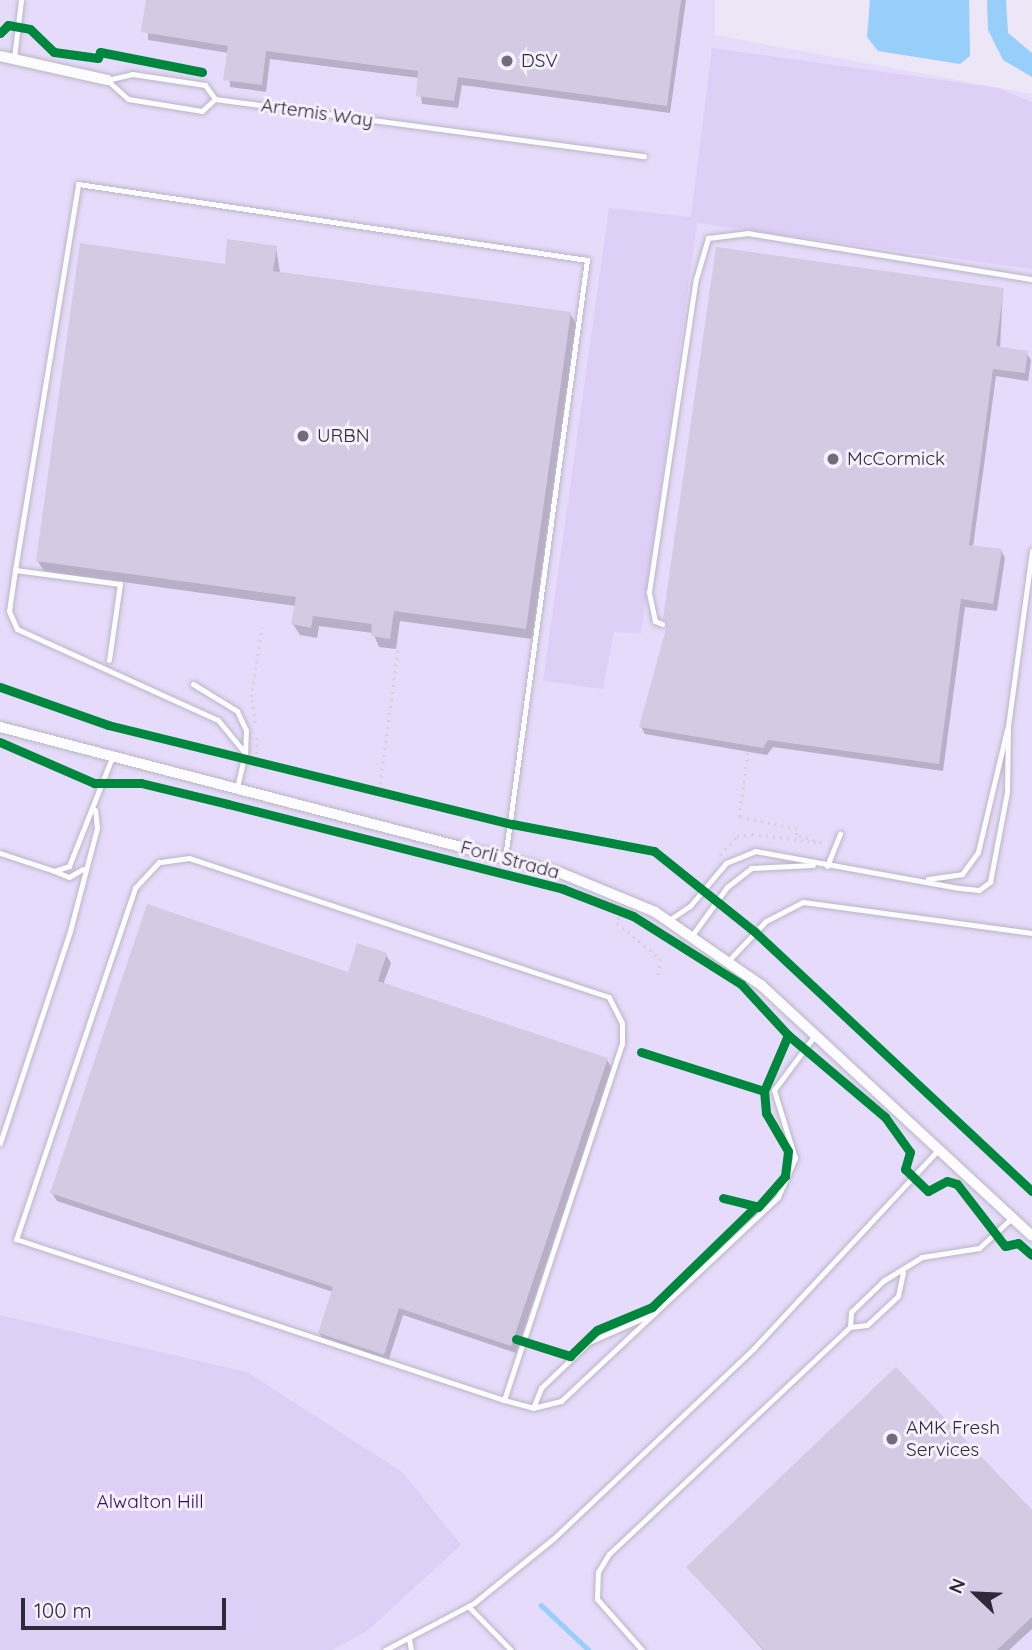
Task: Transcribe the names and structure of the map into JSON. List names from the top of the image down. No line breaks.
{"streets":{"street":["Artemis Way","Forli Strada"]},"parks":["Alwalton Hill"],"places":["DSV","URBN","McCormick","AMK Fresh Services"],"scale_bar":"100 m","north":"top left"}
